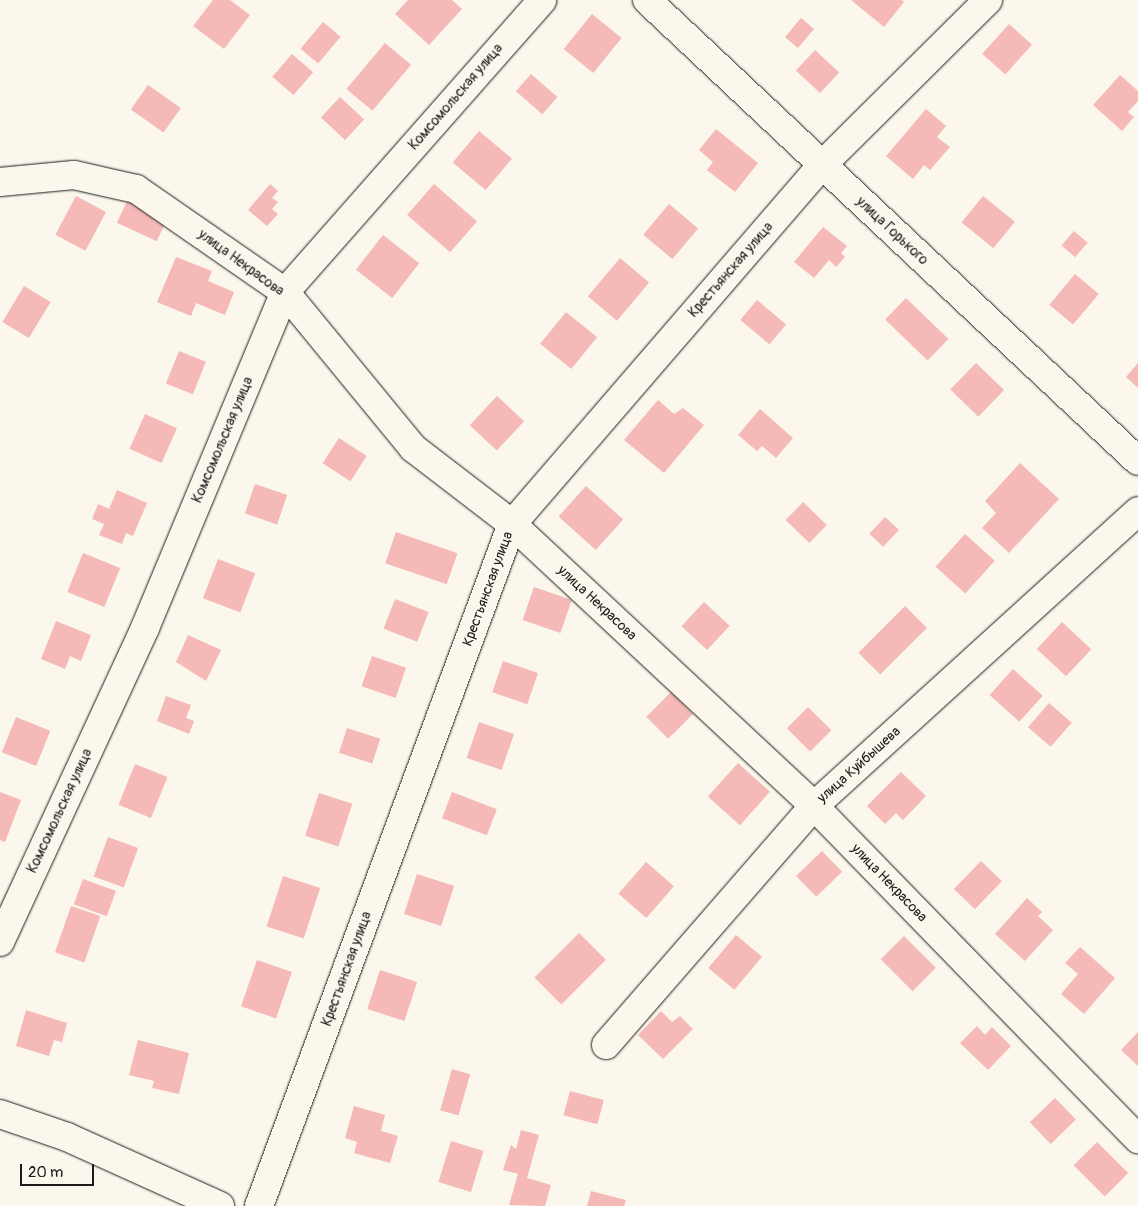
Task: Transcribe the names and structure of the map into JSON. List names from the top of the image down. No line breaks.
{"streets":{"street":["Комсомольская улица","улица Горького","улица Некрасова","Крестьянская улица","улица Куйбышева"]},"crossings":[["Комсомольская улица","улица Некрасова"],["улица Горького","Крестьянская улица"],["улица Некрасова","Крестьянская улица"],["улица Некрасова","улица Куйбышева"]],"scale_bar":"20 m"}
